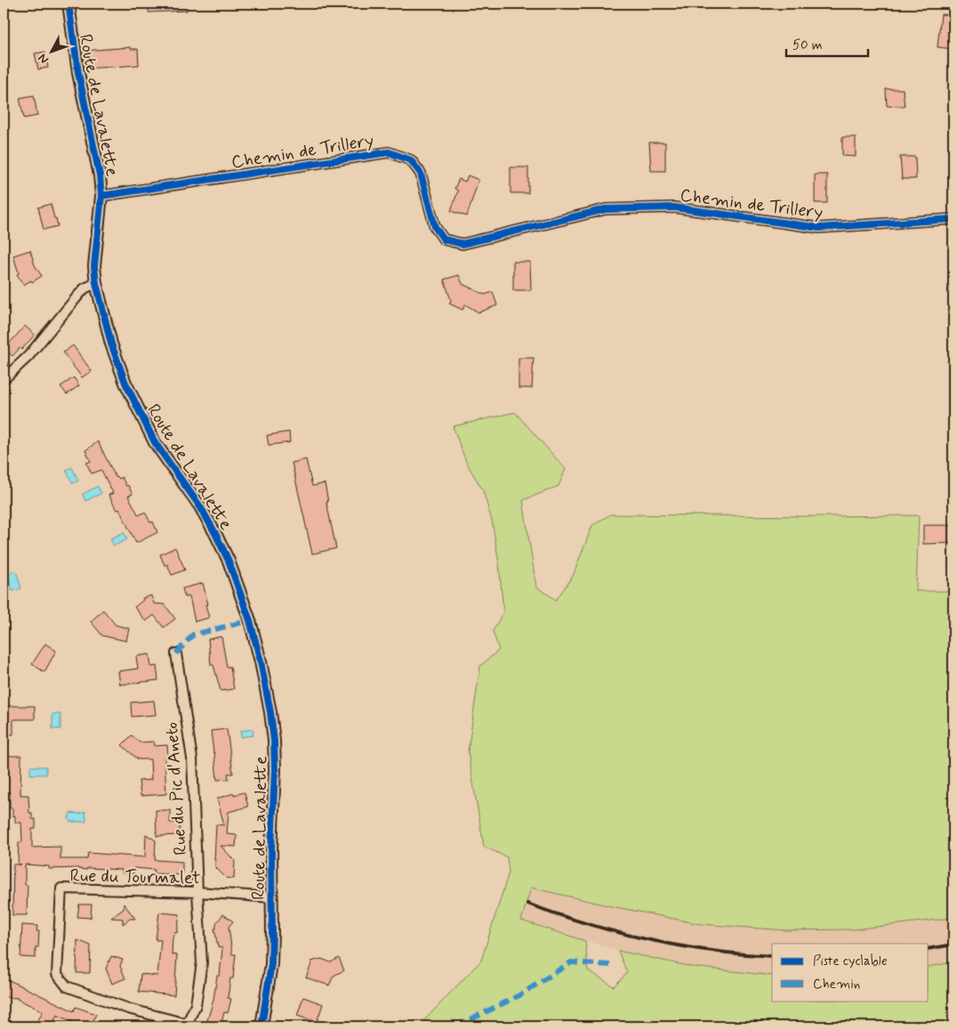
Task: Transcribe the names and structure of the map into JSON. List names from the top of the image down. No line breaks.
{"streets":{"street":["Route de Lavalette","Chemin de Trillery","Rue du Pic d'Aneto","Rue du Tourmalet"]},"crossings":[["Route de Lavalette","Chemin de Trillery"],["Route de Lavalette","Rue du Tourmalet"],["Rue du Pic d'Aneto","Rue du Tourmalet"]],"legend":["Piste cyclable","Chemin"],"scale_bar":"50 m","north":"bottom left"}
